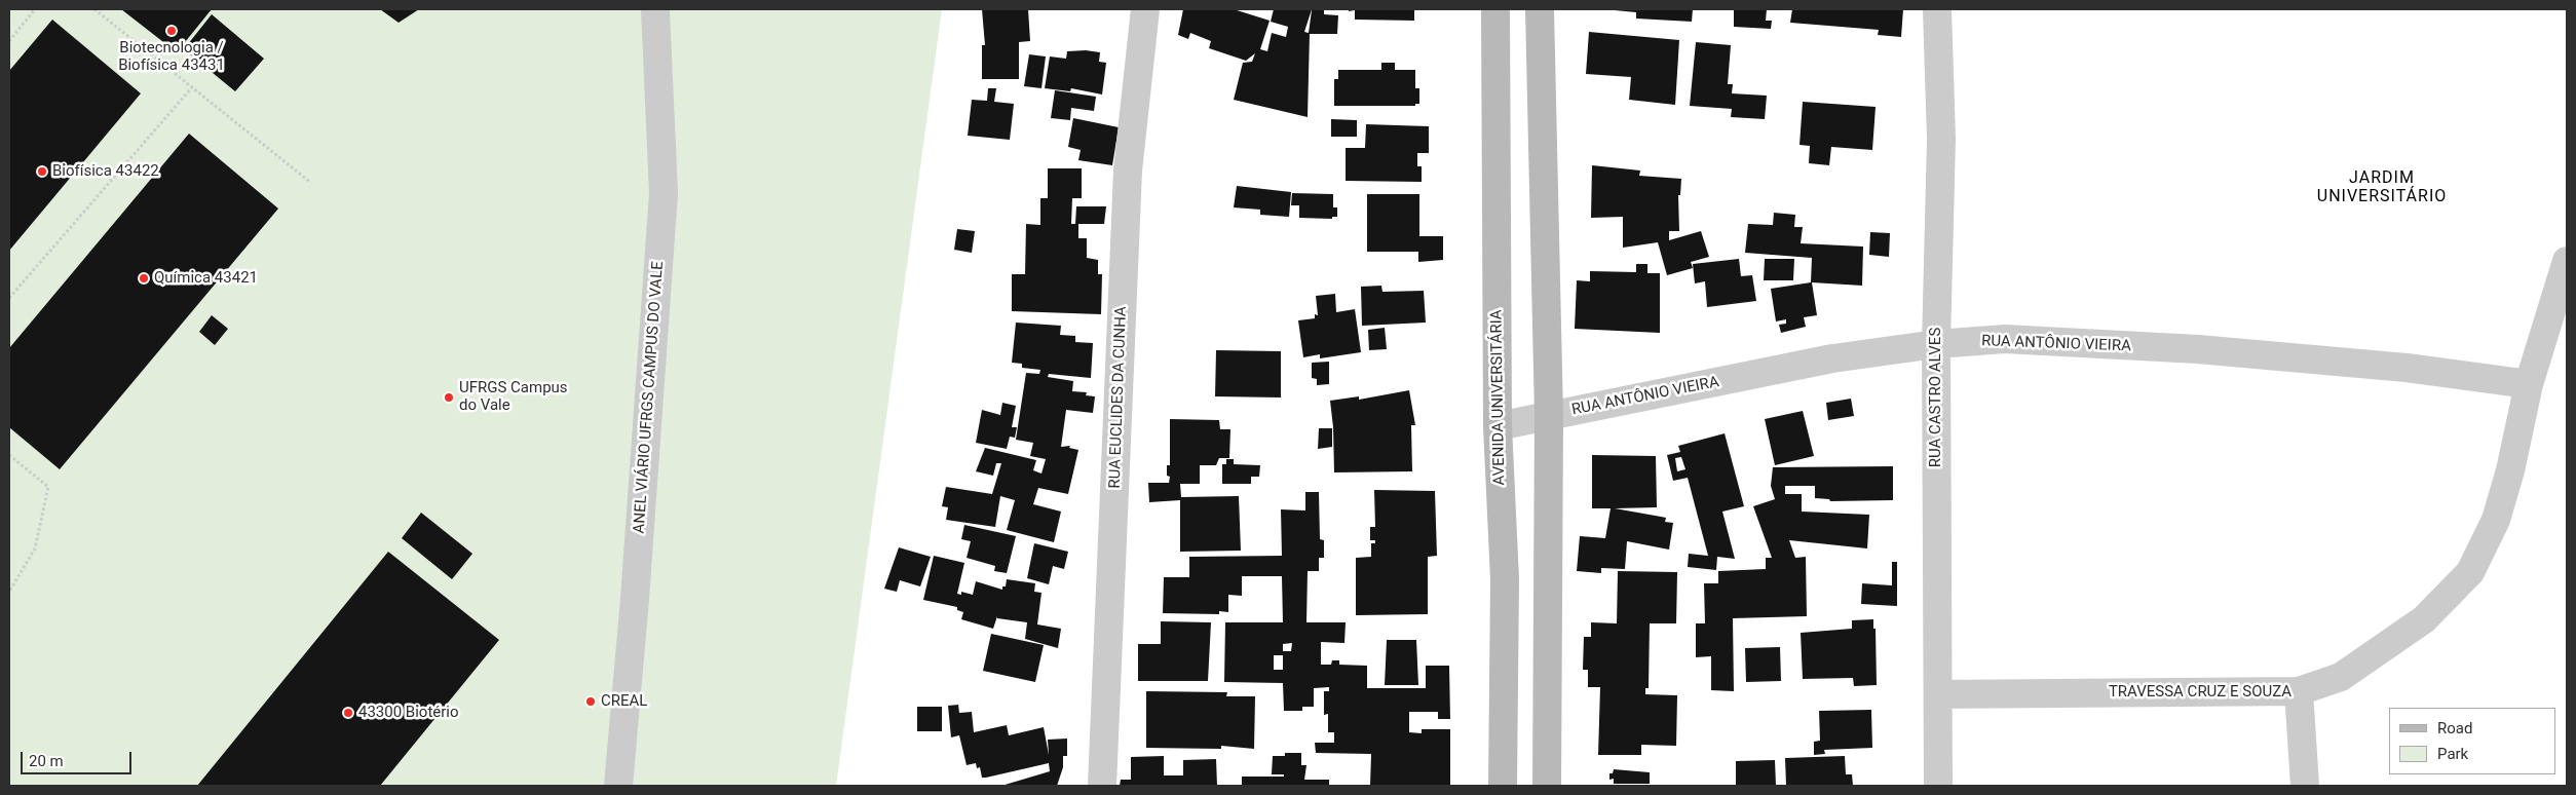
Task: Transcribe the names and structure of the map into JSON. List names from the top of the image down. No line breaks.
{"streets":{"main road":["AVENIDA UNIVERSITÁRIA"],"street":["RUA ANTÔNIO VIEIRA","ANEL VIÁRIO UFRGS CAMPUS DO VALE","RUA EUCLIDES DA CUNHA","RUA CASTRO ALVES","TRAVESSA CRUZ E SOUZA"]},"crossings":[["RUA ANTÔNIO VIEIRA","AVENIDA UNIVERSITÁRIA"],["RUA ANTÔNIO VIEIRA","RUA CASTRO ALVES"],["RUA ANTÔNIO VIEIRA","TRAVESSA CRUZ E SOUZA"],["RUA CASTRO ALVES","TRAVESSA CRUZ E SOUZA"]],"districts":["JARDIM UNIVERSITÁRIO"],"places":["Biotecnologia / Biofísica 43431","Biofísica 43422","Química 43421","UFRGS Campus do Vale","CREAL","43300 Biotério"],"legend":["Road","Park"],"scale_bar":"20 m"}
